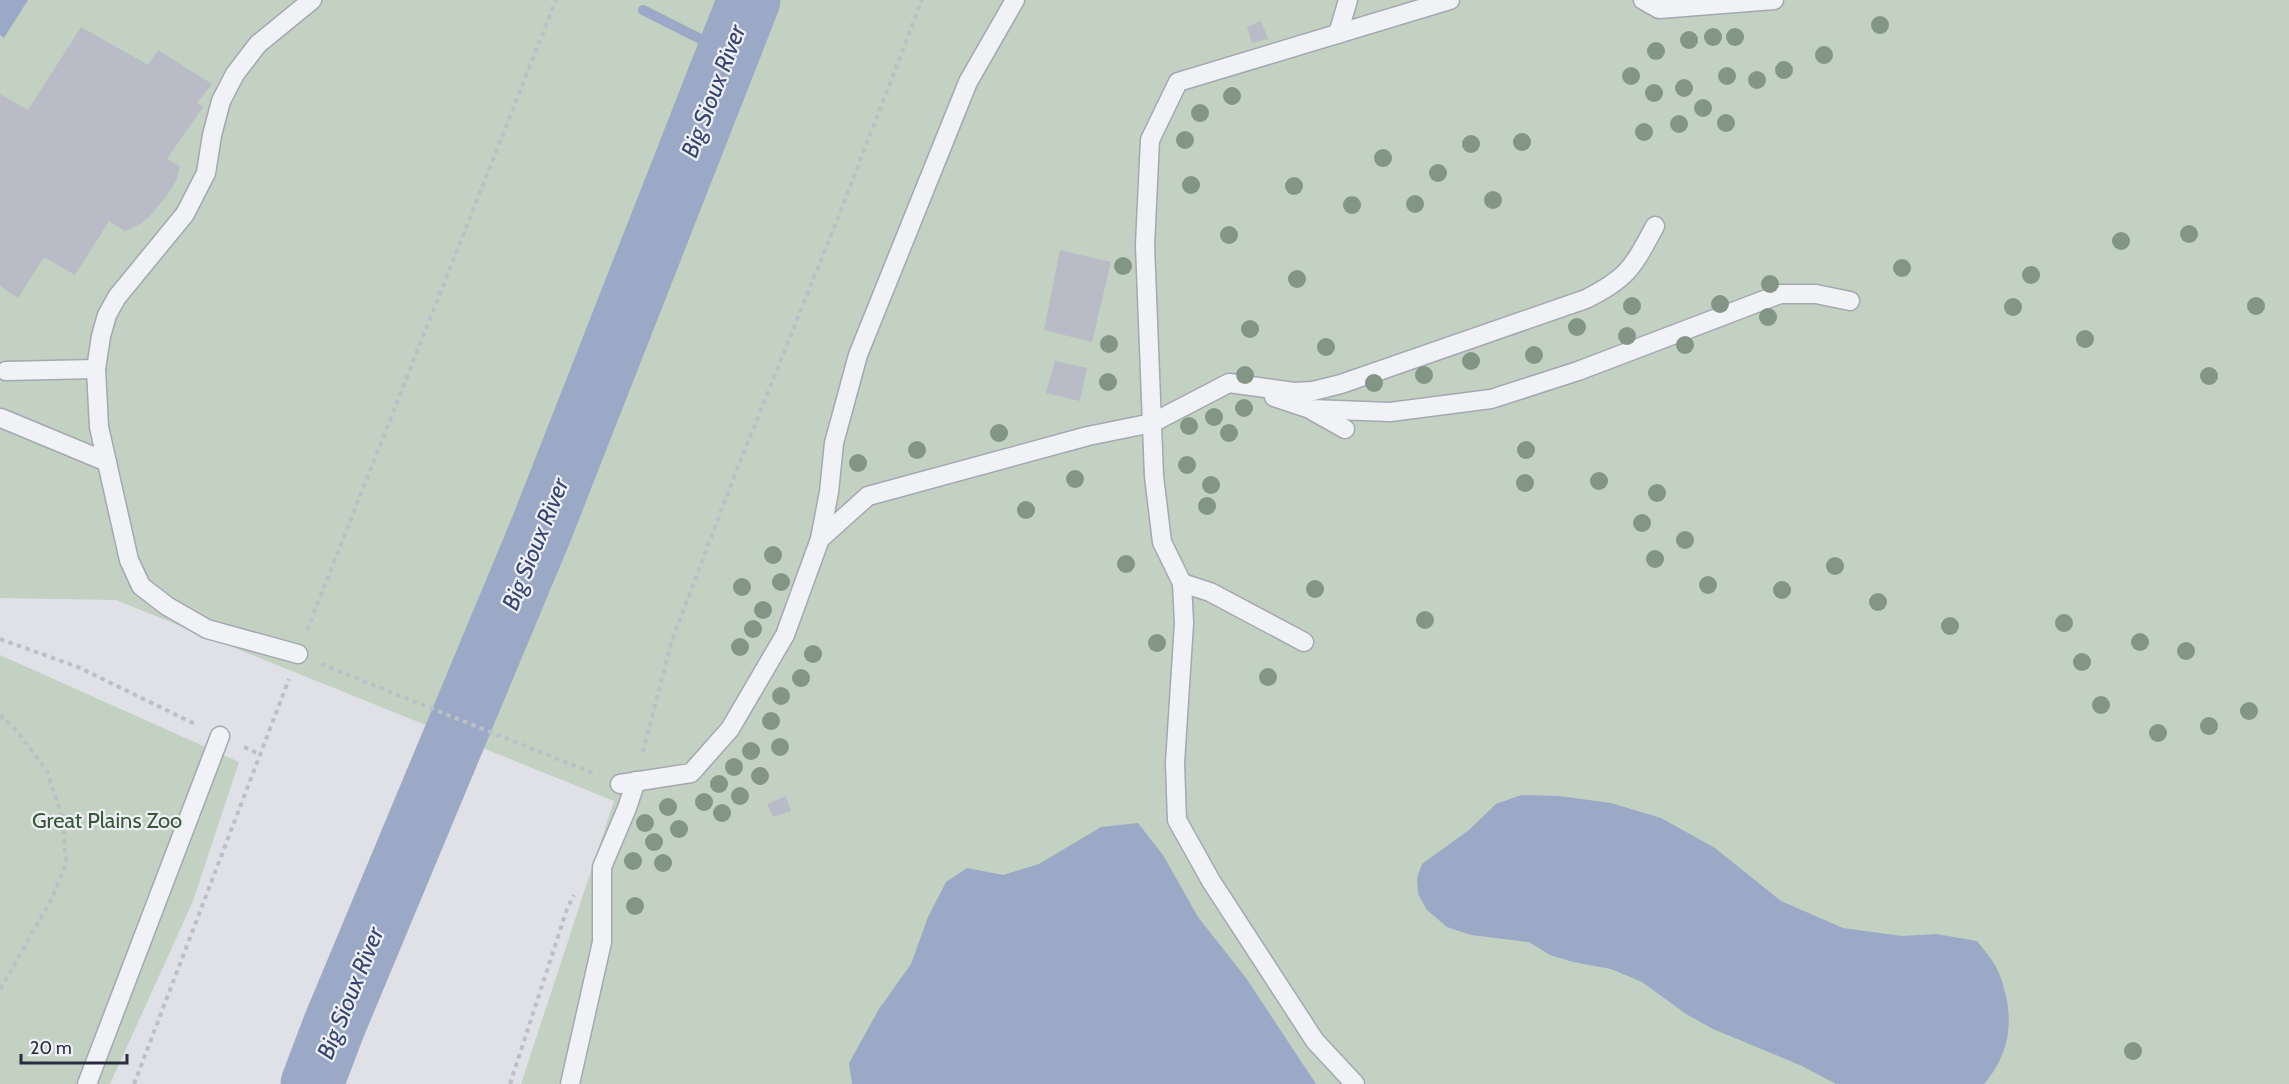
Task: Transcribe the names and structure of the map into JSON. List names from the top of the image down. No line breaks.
{"water":["Big Sioux River"],"parks":["Great Plains Zoo"],"scale_bar":"20 m"}
